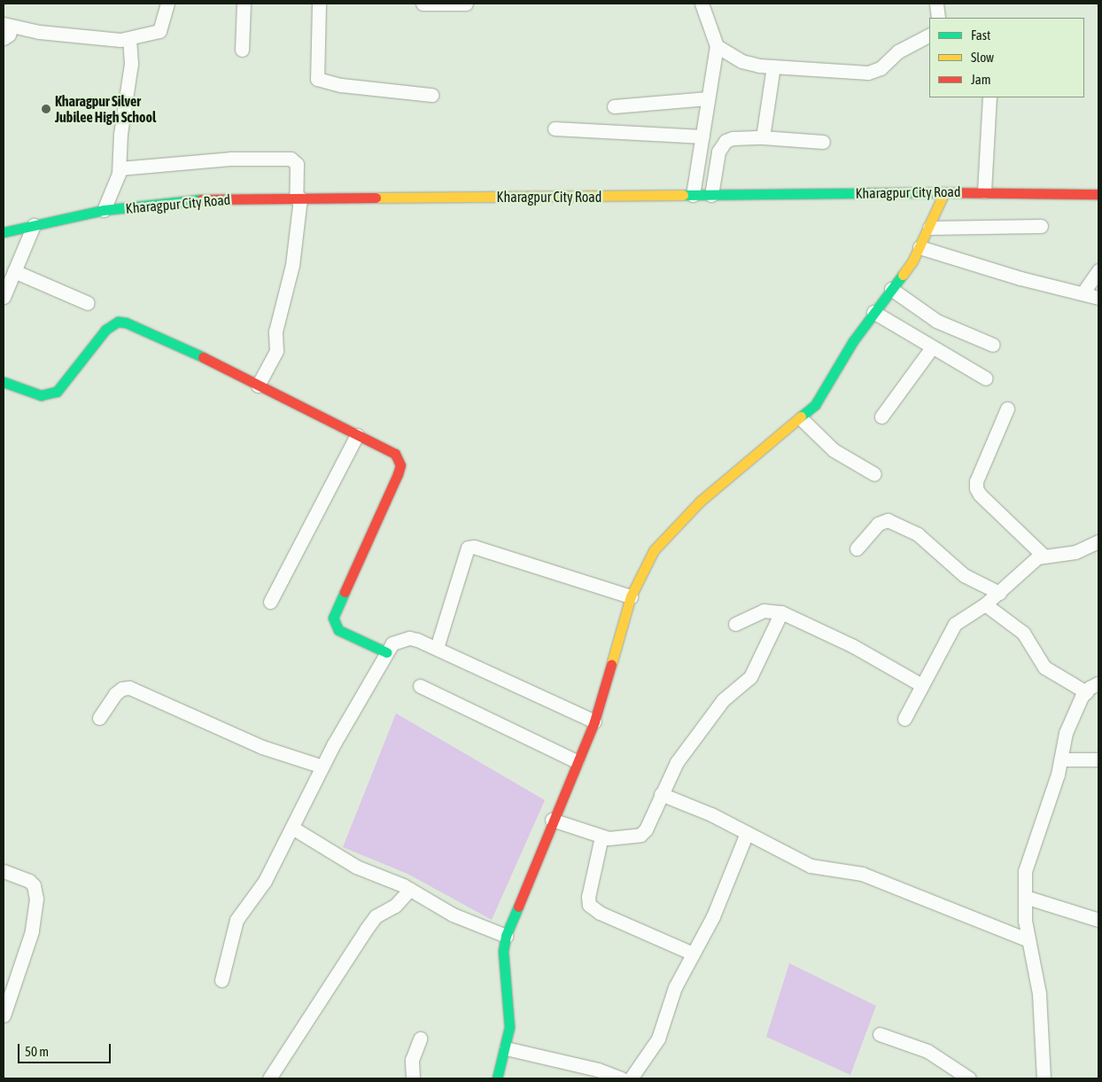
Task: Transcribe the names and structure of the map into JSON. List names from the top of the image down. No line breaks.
{"streets":{"street":["Kharagpur City Road"]},"places":["Kharagpur Silver Jubilee High School"],"legend":["Fast","Slow","Jam"],"scale_bar":"50 m"}
